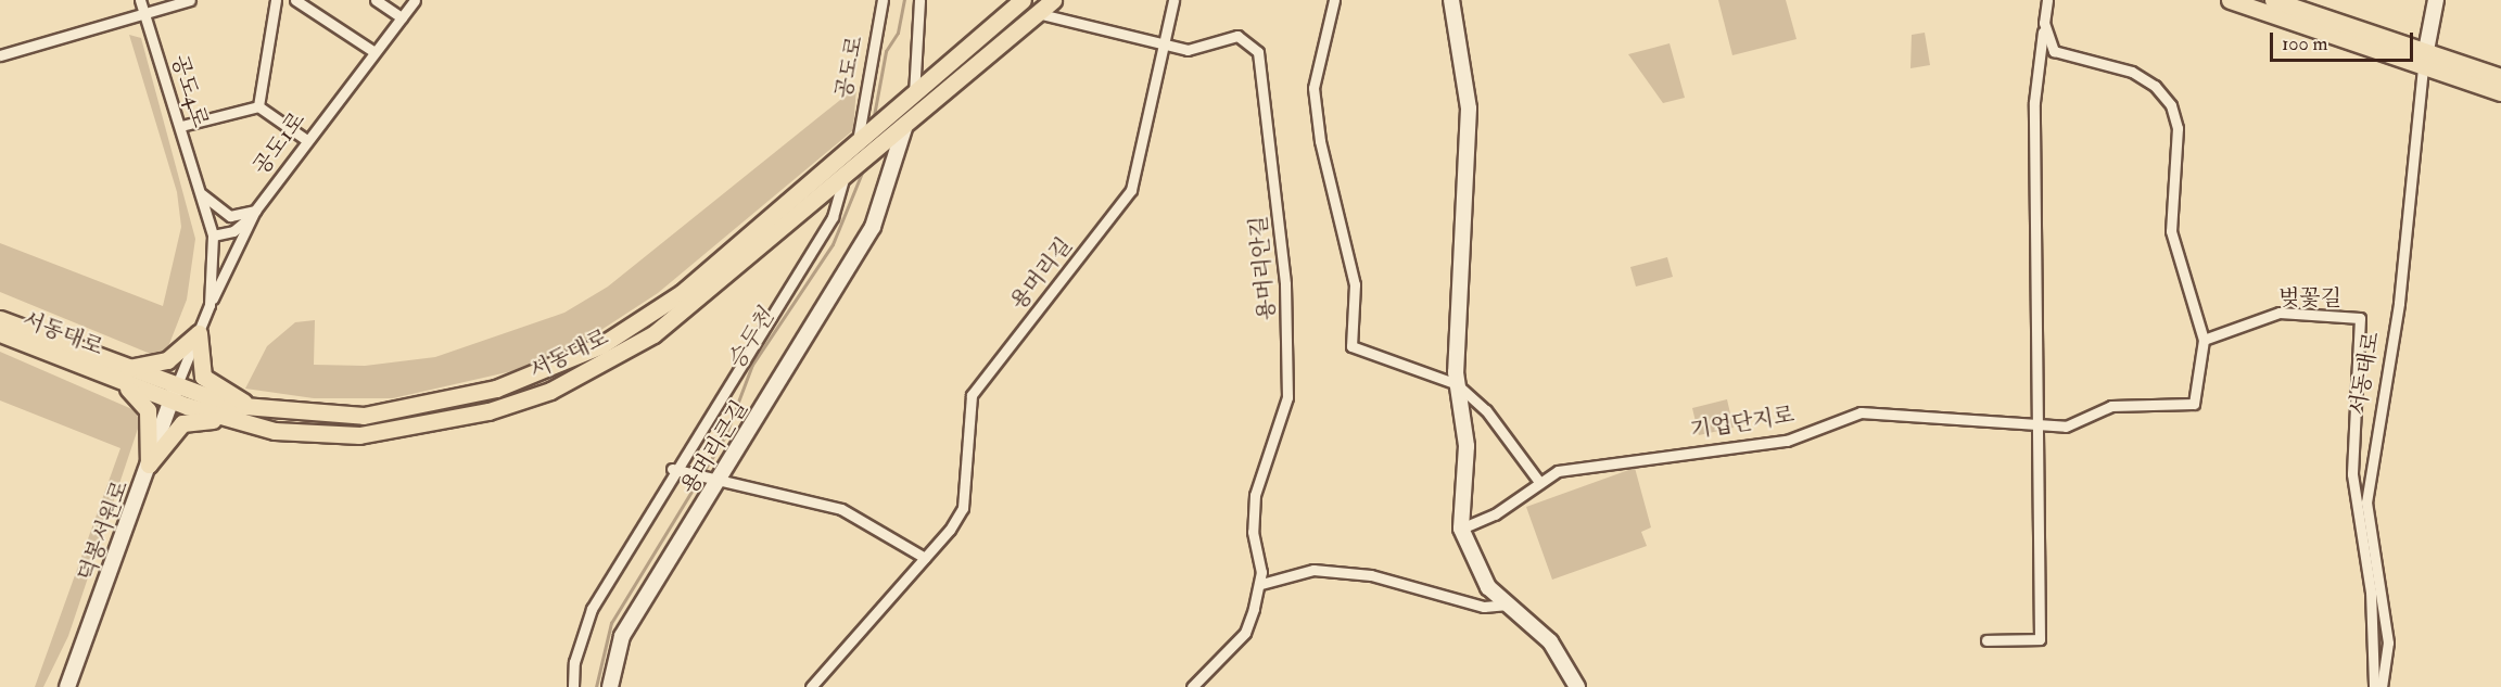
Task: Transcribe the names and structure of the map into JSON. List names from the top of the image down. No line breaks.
{"streets":{"main road":["서동대로"],"street":["공도로","공도4로","공도1로","용머리안길","용머리길","벚꽃길","기업단지로","용머리큰길","덕봉서원로"]},"crossings":[["공도로","서동대로"],["공도4로","공도1로"],["공도4로","서동대로"],["공도4로","덕봉서원로"],["용머리안길","용머리길"],["용머리안길","서동대로"],["벚꽃길","기업단지로"],["서동대로","용머리큰길"],["서동대로","덕봉서원로"]],"water":["승두천"],"scale_bar":"100 m"}
